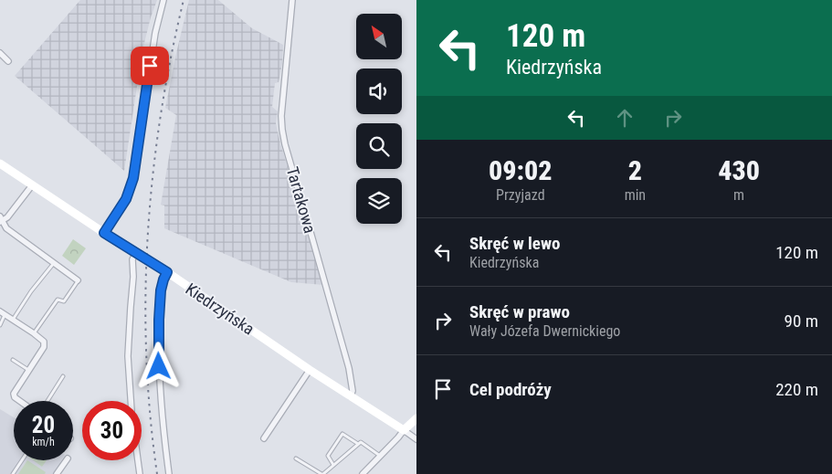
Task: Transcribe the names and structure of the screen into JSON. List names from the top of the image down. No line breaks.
{"streets":{"street":["Tartakowa","Kiedrzyńska"]},"crossings":[["Tartakowa","Kiedrzyńska"]],"north":"top left","page":{"turn":["120 m","Kiedrzyńska"],"eta":["09:02","Przyjazd","2","min","430","m"],"list":[{"name":"Skręć w lewo","note":"Kiedrzyńska","value":"120 m"},{"name":"Skręć w prawo","note":"Wały Józefa Dwernickiego","value":"90 m"},{"name":"Cel podróży","value":"220 m"}],"speed":"20 km/h","limit":"30"}}
